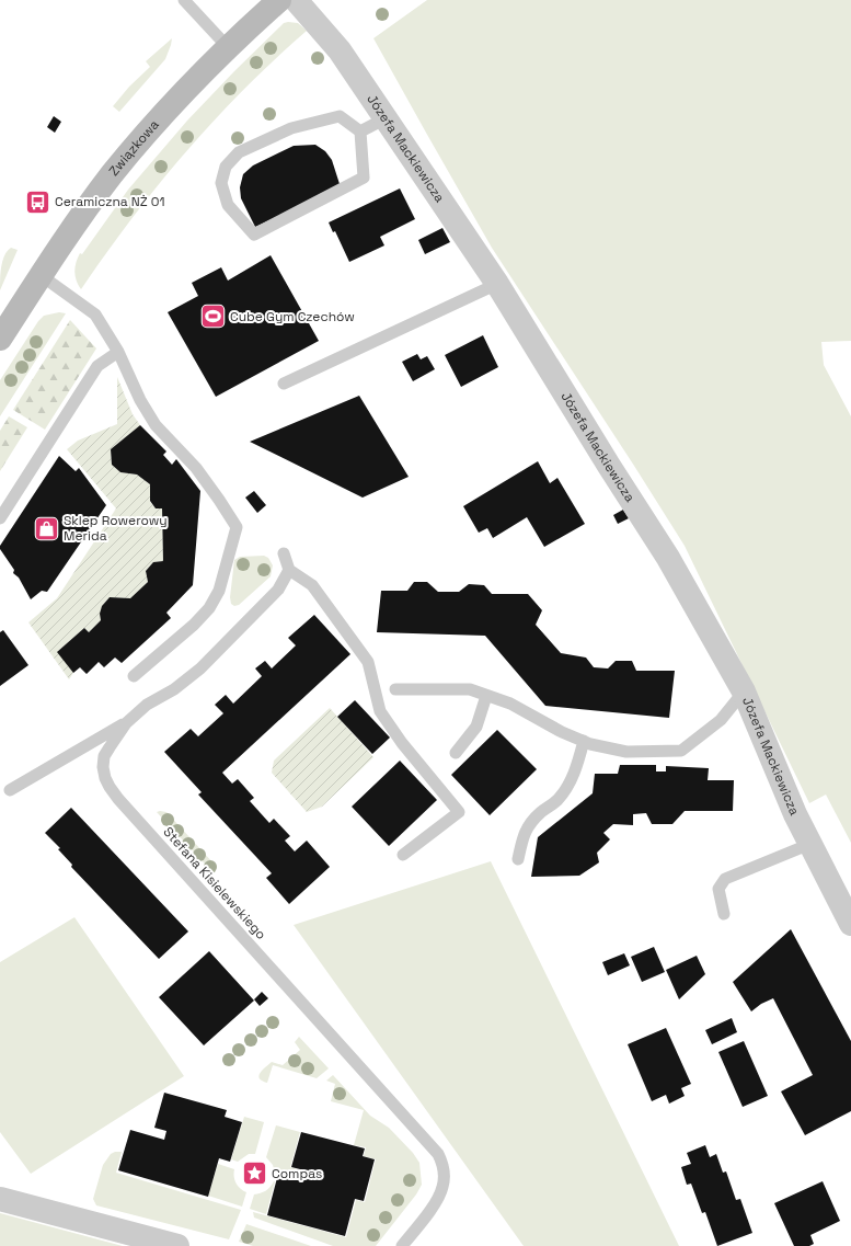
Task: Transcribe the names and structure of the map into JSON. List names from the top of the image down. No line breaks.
{"streets":{"street":["Związkowa","Józefa Mackiewicza"],"lane":["Stefana Kisielewskiego"]},"places":{"bus stop":["Ceramiczna NŻ 01"],"sports":["Cube Gym Czechów"],"shop":["Sklep Rowerowy Merida"],"place":["Compas"]}}
